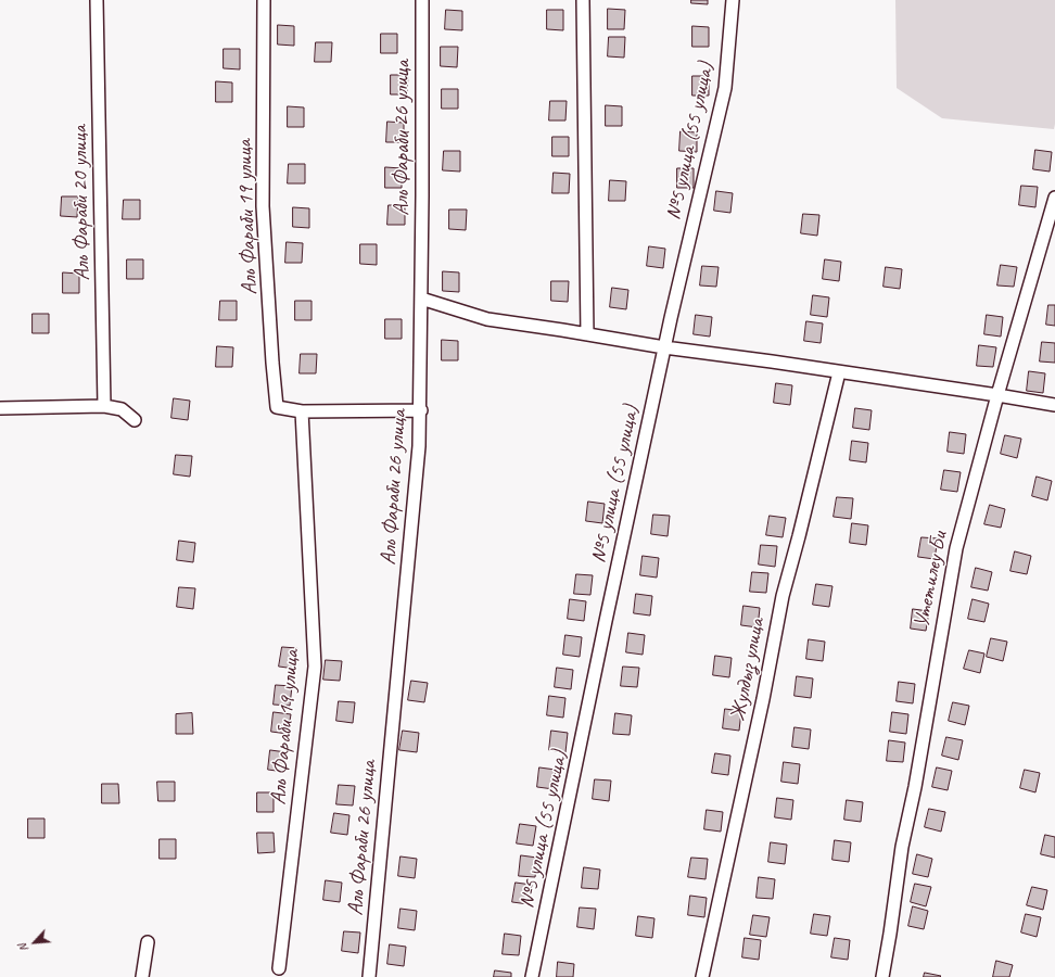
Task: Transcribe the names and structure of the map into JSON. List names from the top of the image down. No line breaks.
{"streets":{"street":["Аль Фараби 26 улица","№5 улица (55 улица)","Аль Фараби 20 улица","Аль Фараби 19 улица","Утетилеу Би","Жулдыз улица"]},"crossings":[["Аль Фараби 26 улица","Аль Фараби 19 улица"]],"north":"bottom left"}
